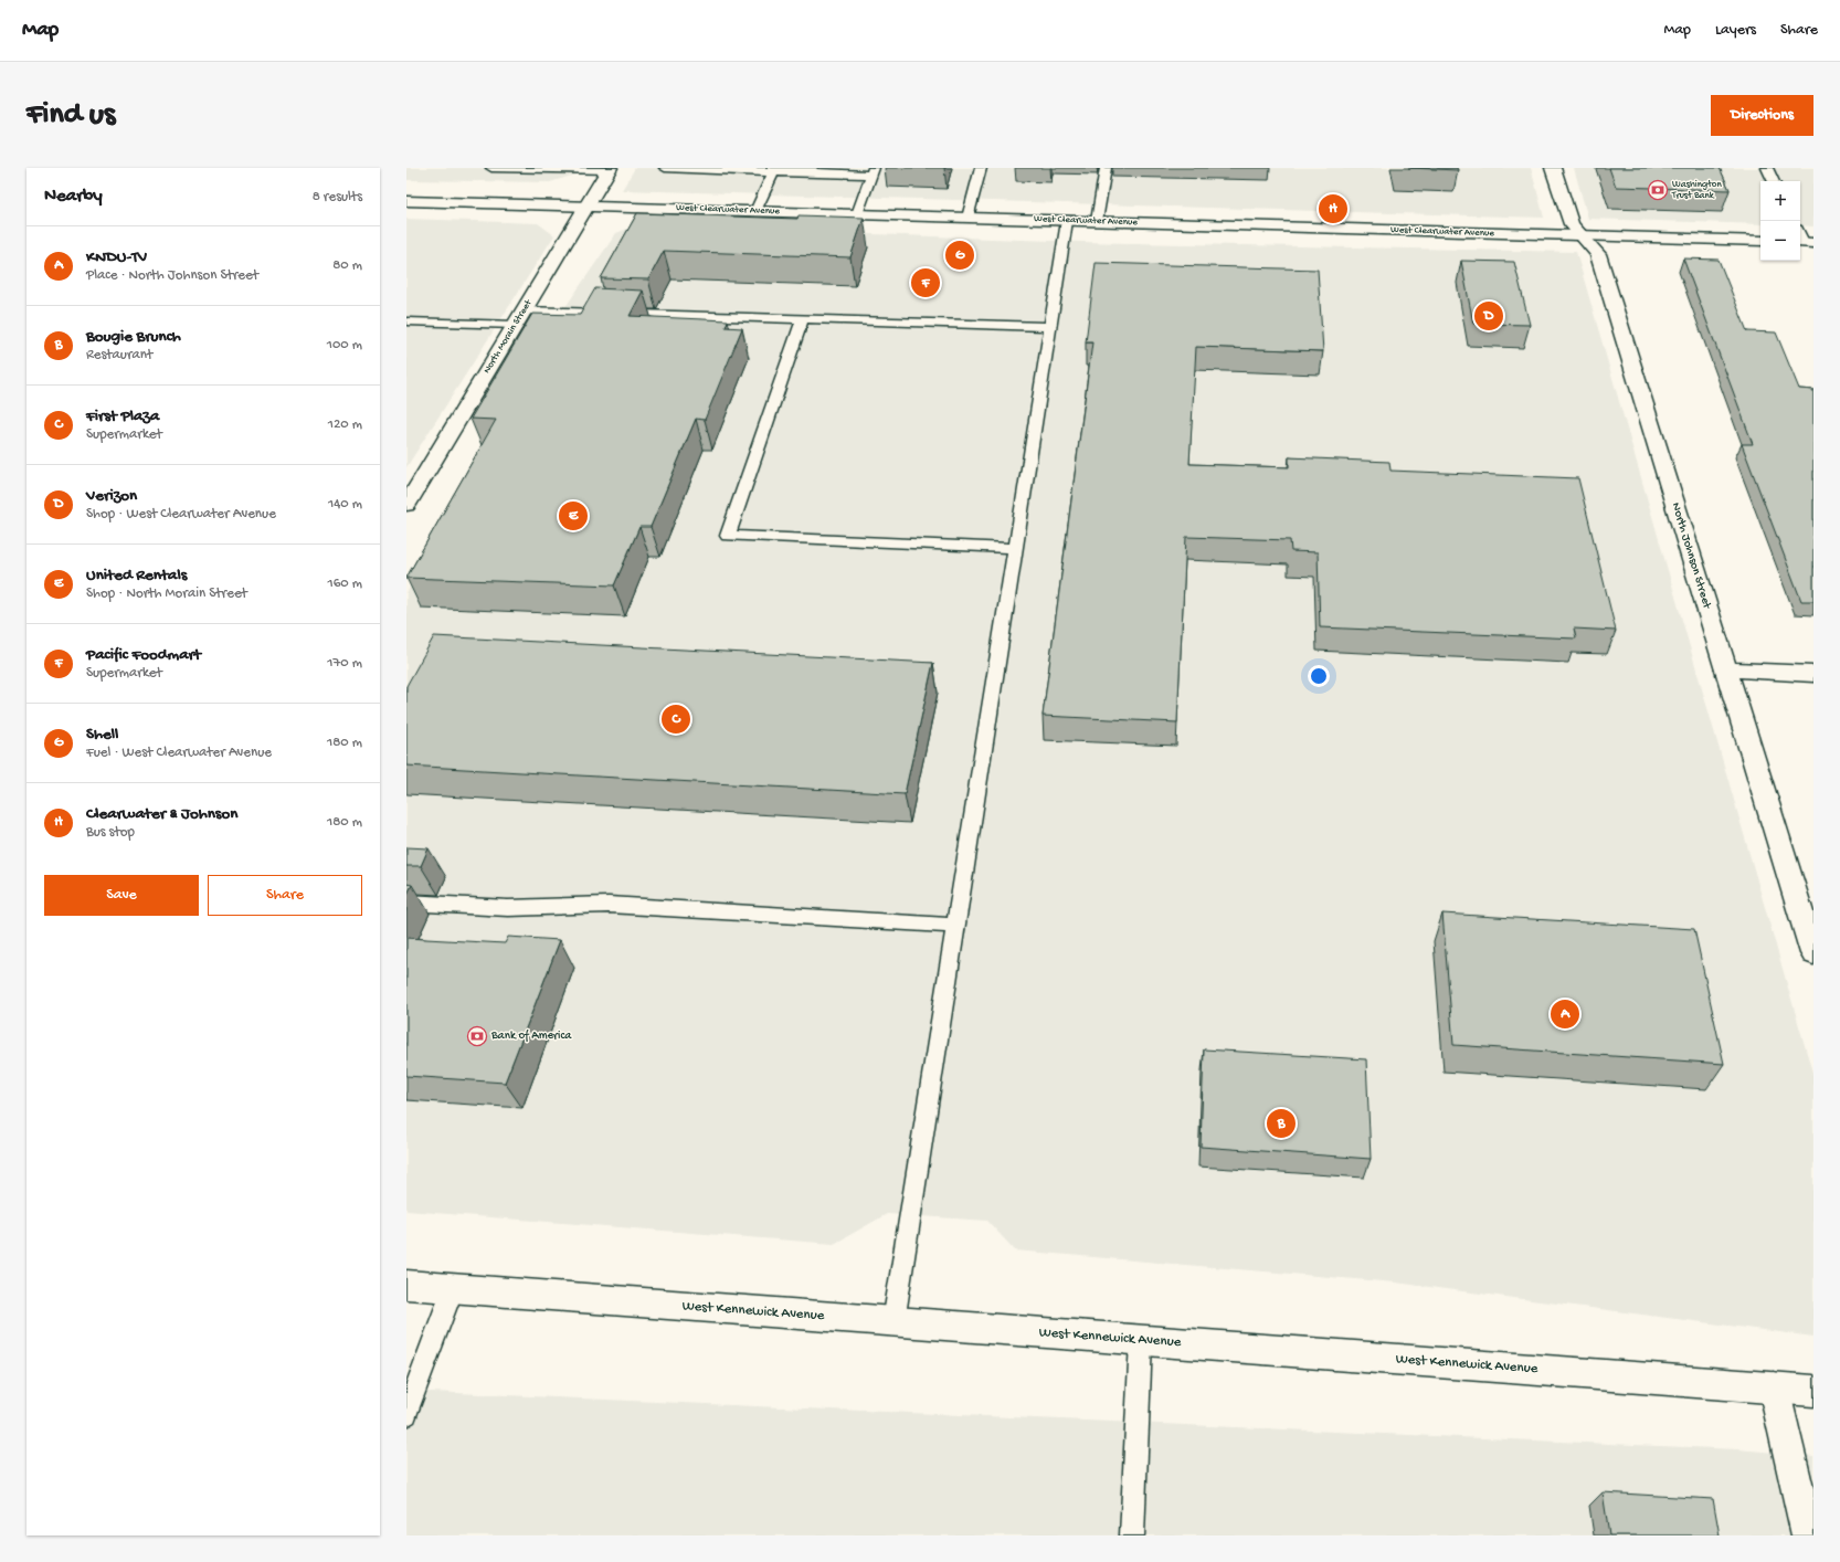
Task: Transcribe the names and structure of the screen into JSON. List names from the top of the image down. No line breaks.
{"streets":{"main road":["West Clearwater Avenue","North Morain Street","North Johnson Street","West Kennewick Avenue"]},"crossings":[["West Clearwater Avenue","North Morain Street"],["West Clearwater Avenue","North Johnson Street"]],"places":{"bank":["Washington Trust Bank","Bank of America"]},"page":{"header":"Map","nav":["Map","Layers","Share"],"buttons":["Directions",["Save","Share"]],"title":"Find us","heading":["Nearby","8 results"],"map_buttons":["+","−"],"pins":["H","G","F","D","E","C","A","B"],"list":[{"mark":"A","name":"KNDU-TV","note":"Place · North Johnson Street","value":"80 m"},{"mark":"B","name":"Bougie Brunch","note":"Restaurant","value":"100 m"},{"mark":"C","name":"First Plaza","note":"Supermarket","value":"120 m"},{"mark":"D","name":"Verizon","note":"Shop · West Clearwater Avenue","value":"140 m"},{"mark":"E","name":"United Rentals","note":"Shop · North Morain Street","value":"160 m"},{"mark":"F","name":"Pacific Foodmart","note":"Supermarket","value":"170 m"},{"mark":"G","name":"Shell","note":"Fuel · West Clearwater Avenue","value":"180 m"},{"mark":"H","name":"Clearwater & Johnson","note":"Bus stop","value":"180 m"}]}}
